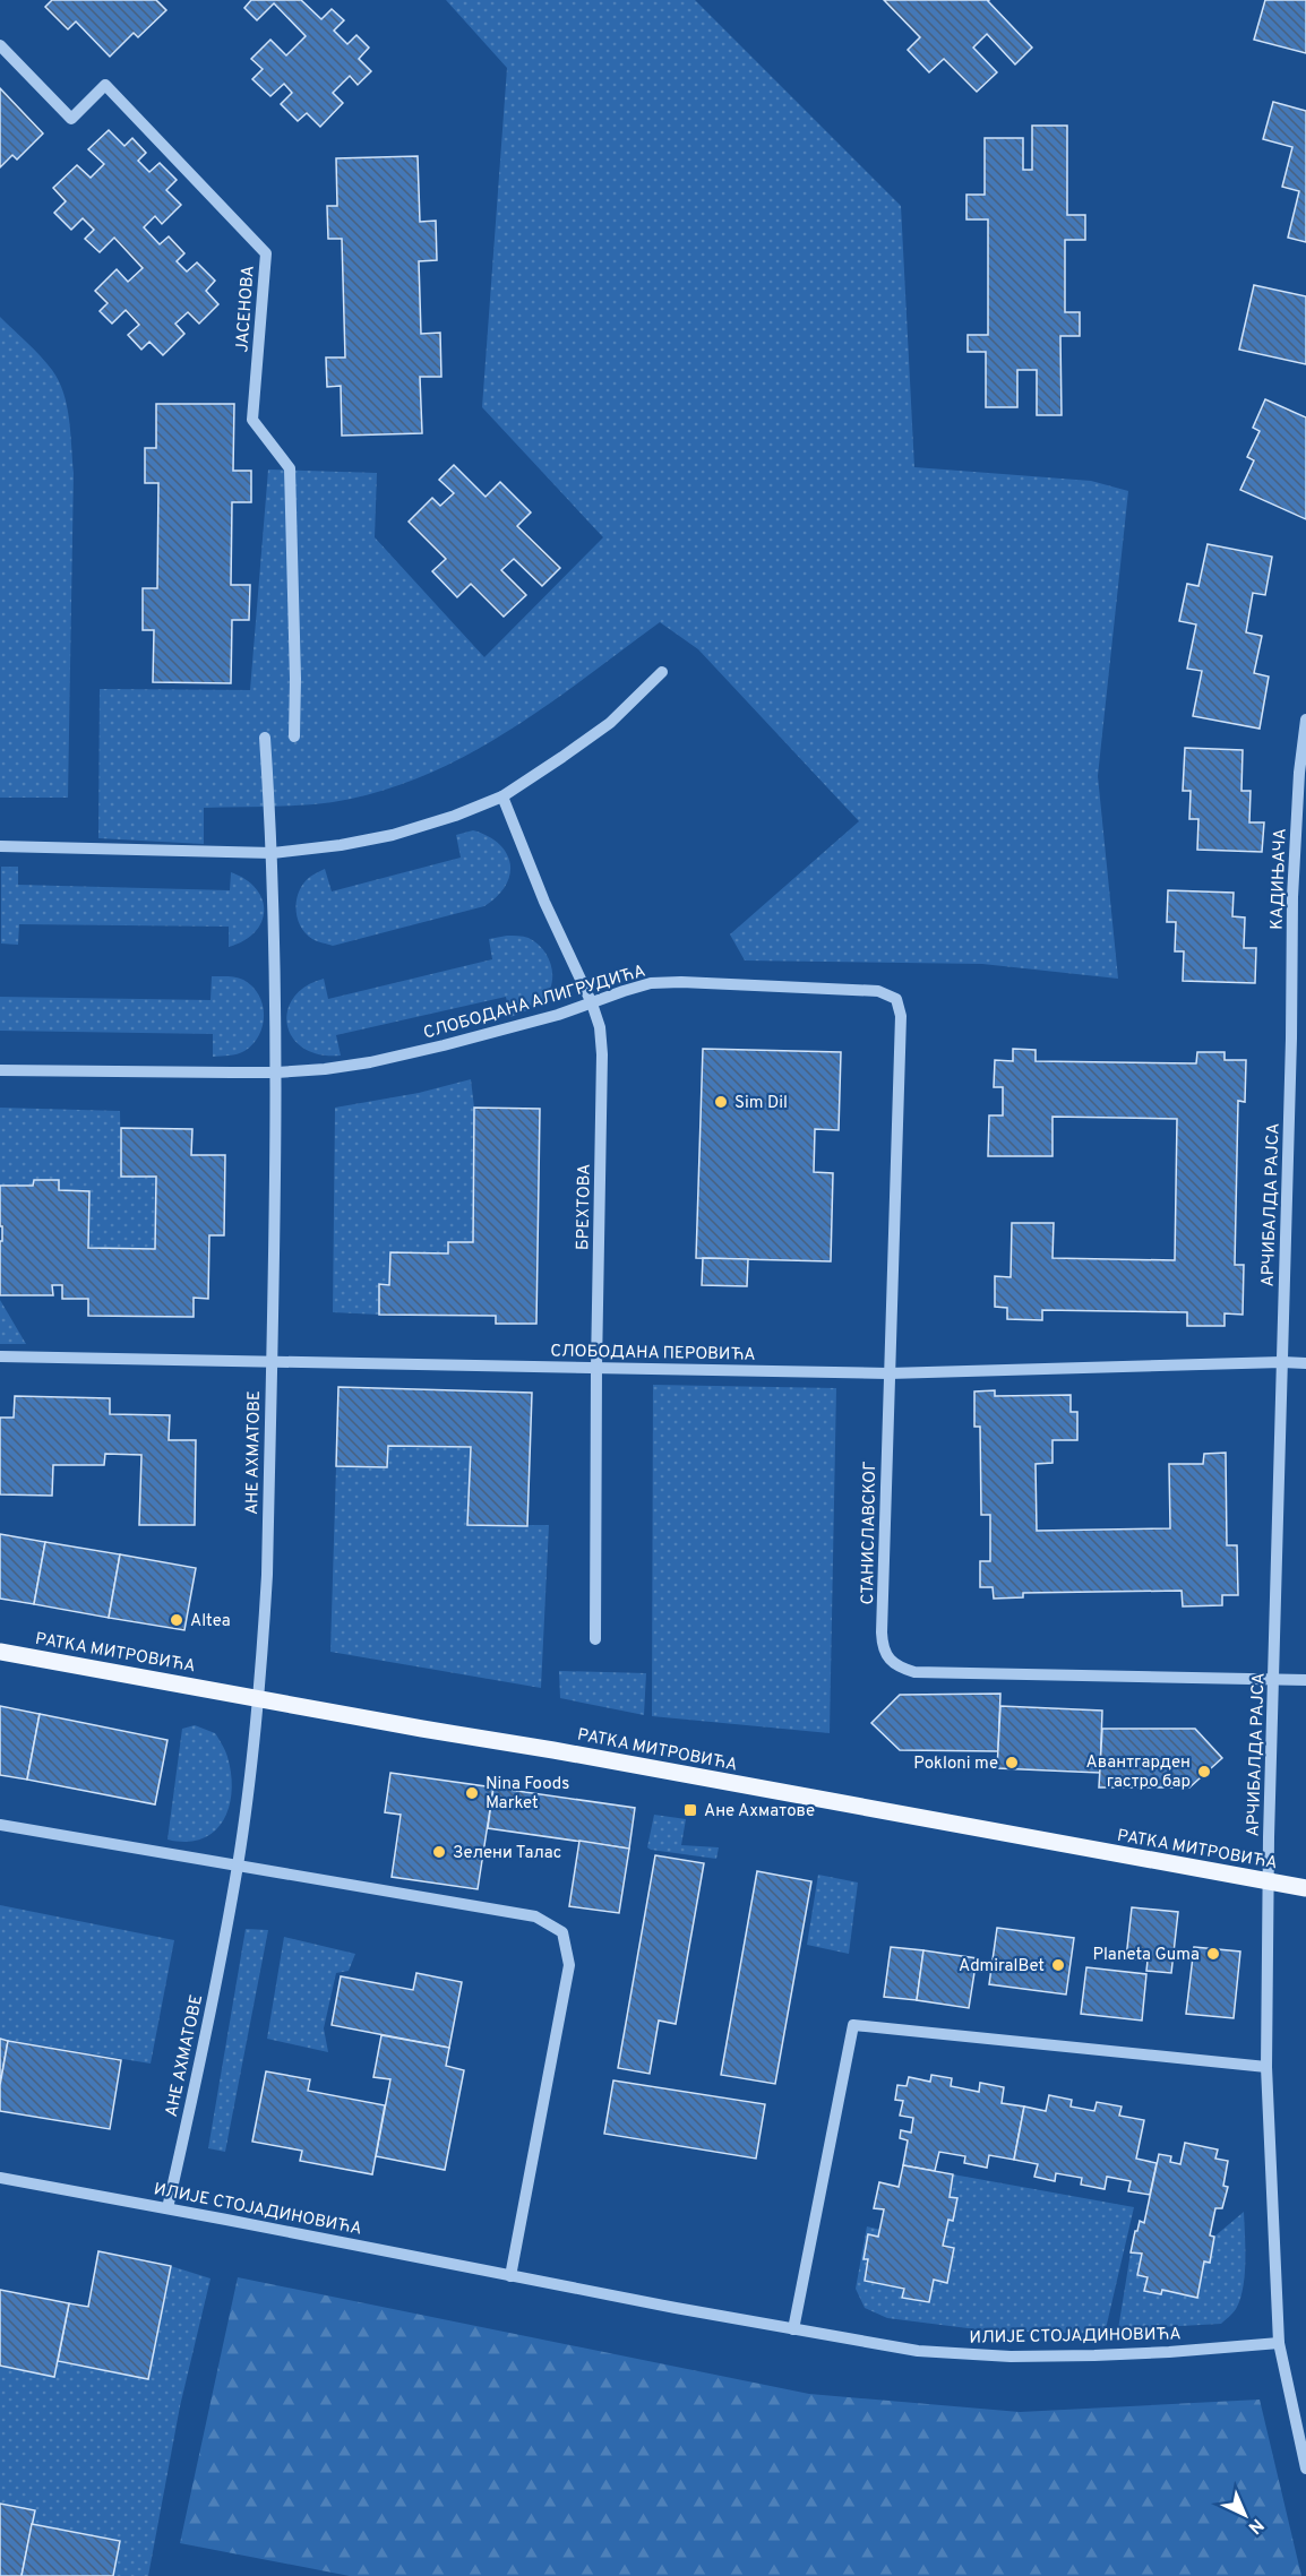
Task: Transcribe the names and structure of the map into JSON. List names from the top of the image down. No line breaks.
{"streets":{"main road":["РАТКА МИТРОВИЋА"],"street":["ЈАСЕНОВА","КАДИЊАЧА","СЛОБОДАНА АЛИГРУДИЋА","АРЧИБАЛДА РАЈСА","БРЕХТОВА","СЛОБОДАНА ПЕРОВИЋА","АНЕ АХМАТОВЕ","СТАНИСЛАВСКОГ","ИЛИЈЕ СТОЈАДИНОВИЋА"]},"crossings":[["КАДИЊАЧА","АРЧИБАЛДА РАЈСА"],["СЛОБОДАНА АЛИГРУДИЋА","БРЕХТОВА"],["СЛОБОДАНА АЛИГРУДИЋА","АНЕ АХМАТОВЕ"],["СЛОБОДАНА АЛИГРУДИЋА","СТАНИСЛАВСКОГ"],["АРЧИБАЛДА РАЈСА","СЛОБОДАНА ПЕРОВИЋА"],["АРЧИБАЛДА РАЈСА","СТАНИСЛАВСКОГ"],["АРЧИБАЛДА РАЈСА","РАТКА МИТРОВИЋА"],["АРЧИБАЛДА РАЈСА","ИЛИЈЕ СТОЈАДИНОВИЋА"],["БРЕХТОВА","СЛОБОДАНА ПЕРОВИЋА"],["СЛОБОДАНА ПЕРОВИЋА","АНЕ АХМАТОВЕ"],["СЛОБОДАНА ПЕРОВИЋА","СТАНИСЛАВСКОГ"],["АНЕ АХМАТОВЕ","РАТКА МИТРОВИЋА"],["АНЕ АХМАТОВЕ","ИЛИЈЕ СТОЈАДИНОВИЋА"]],"places":{"other":["Sim Dil","Altea","Pokloni me","Авантгарден гастро бар","Nina Foods Market","Зелени Талас","Planeta Guma","AdmiralBet"],"transit":["Ане Ахматове"]},"north":"bottom right"}
